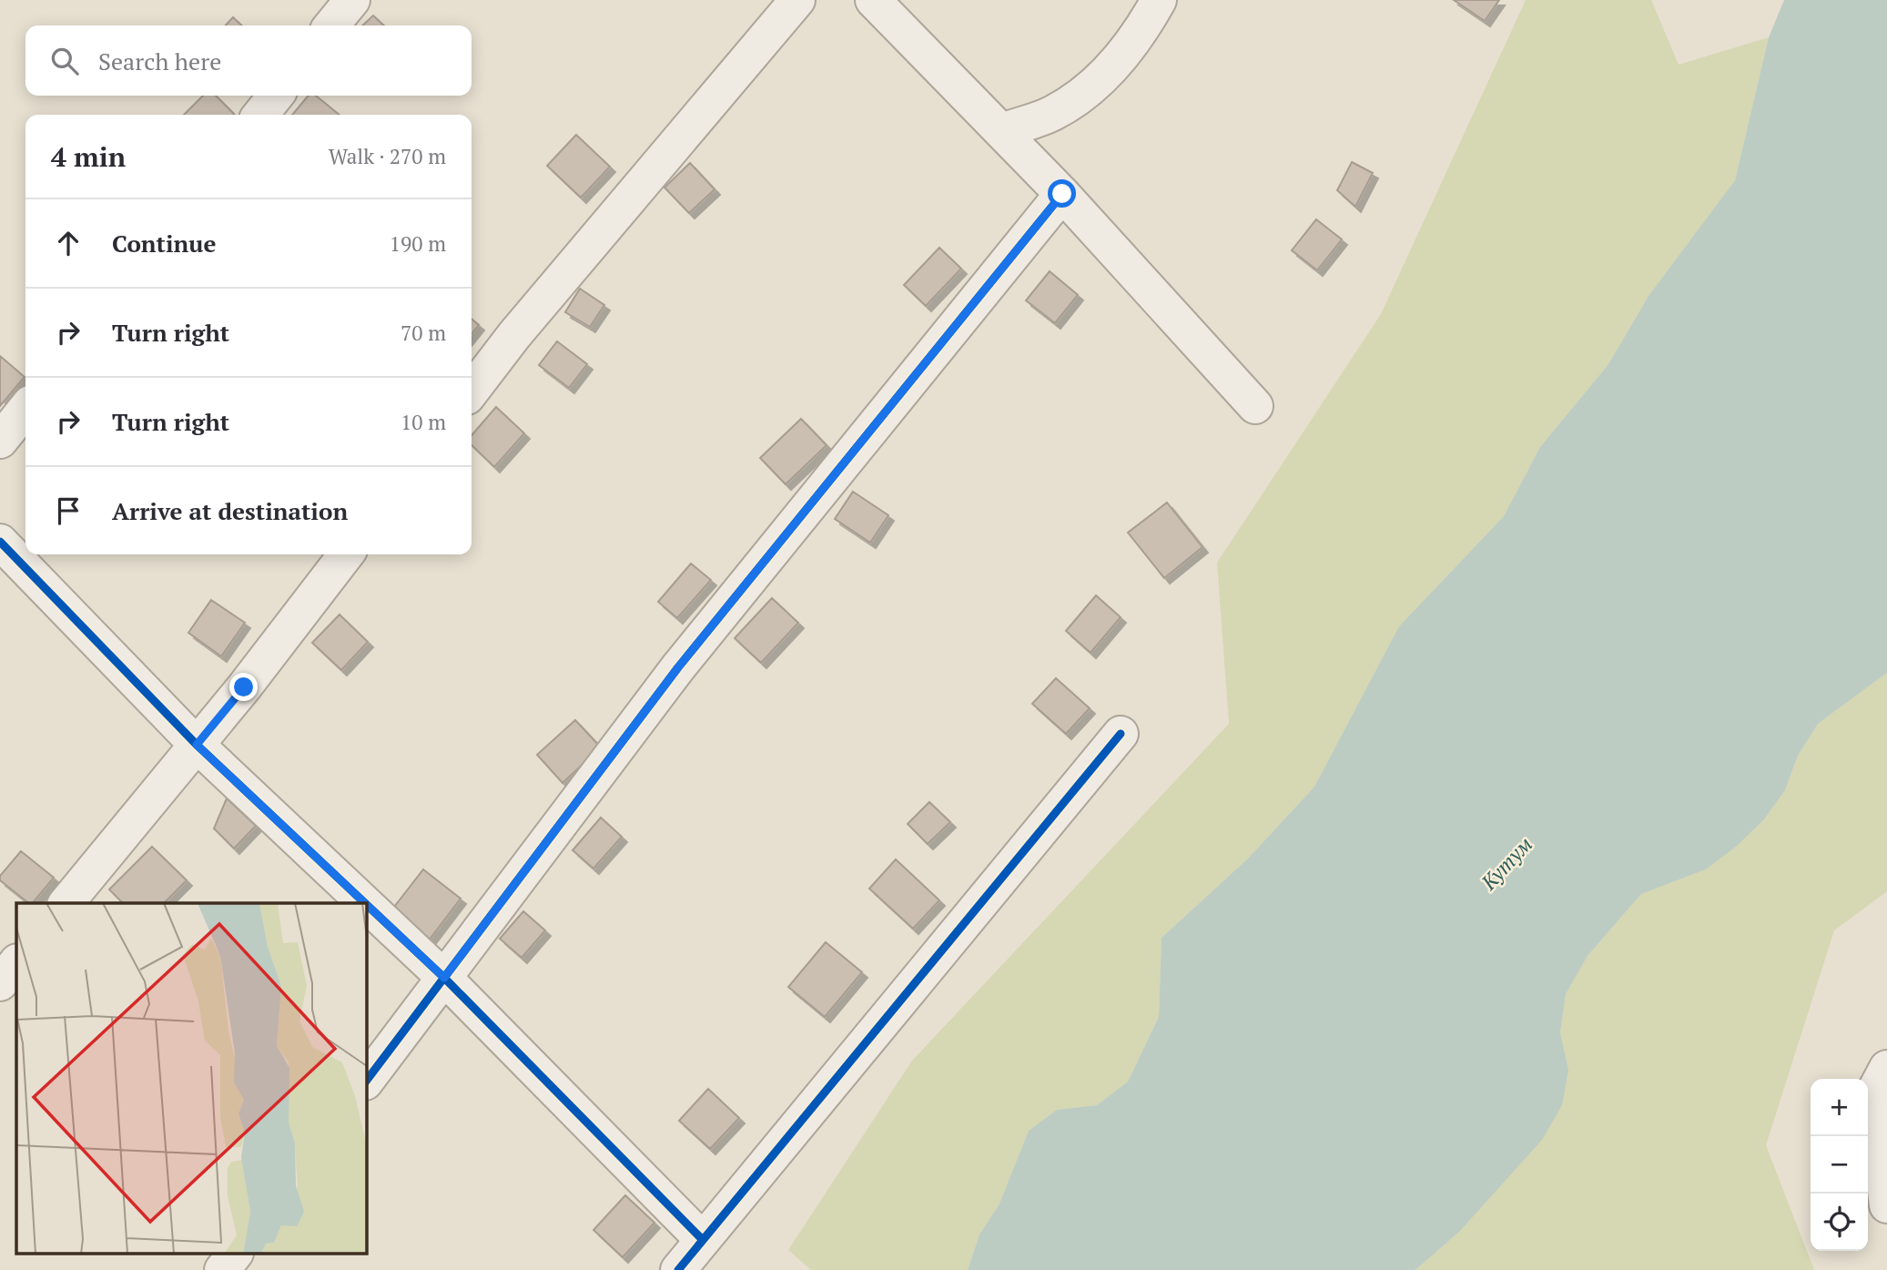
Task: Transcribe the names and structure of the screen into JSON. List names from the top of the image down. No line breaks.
{"water":["Кутум"],"page":{"search":"Search here","heading":["4 min","Walk · 270 m"],"list":[["Continue","190 m"],["Turn right","70 m"],["Turn right","10 m"],"Arrive at destination"],"map_buttons":["+","−"]}}
